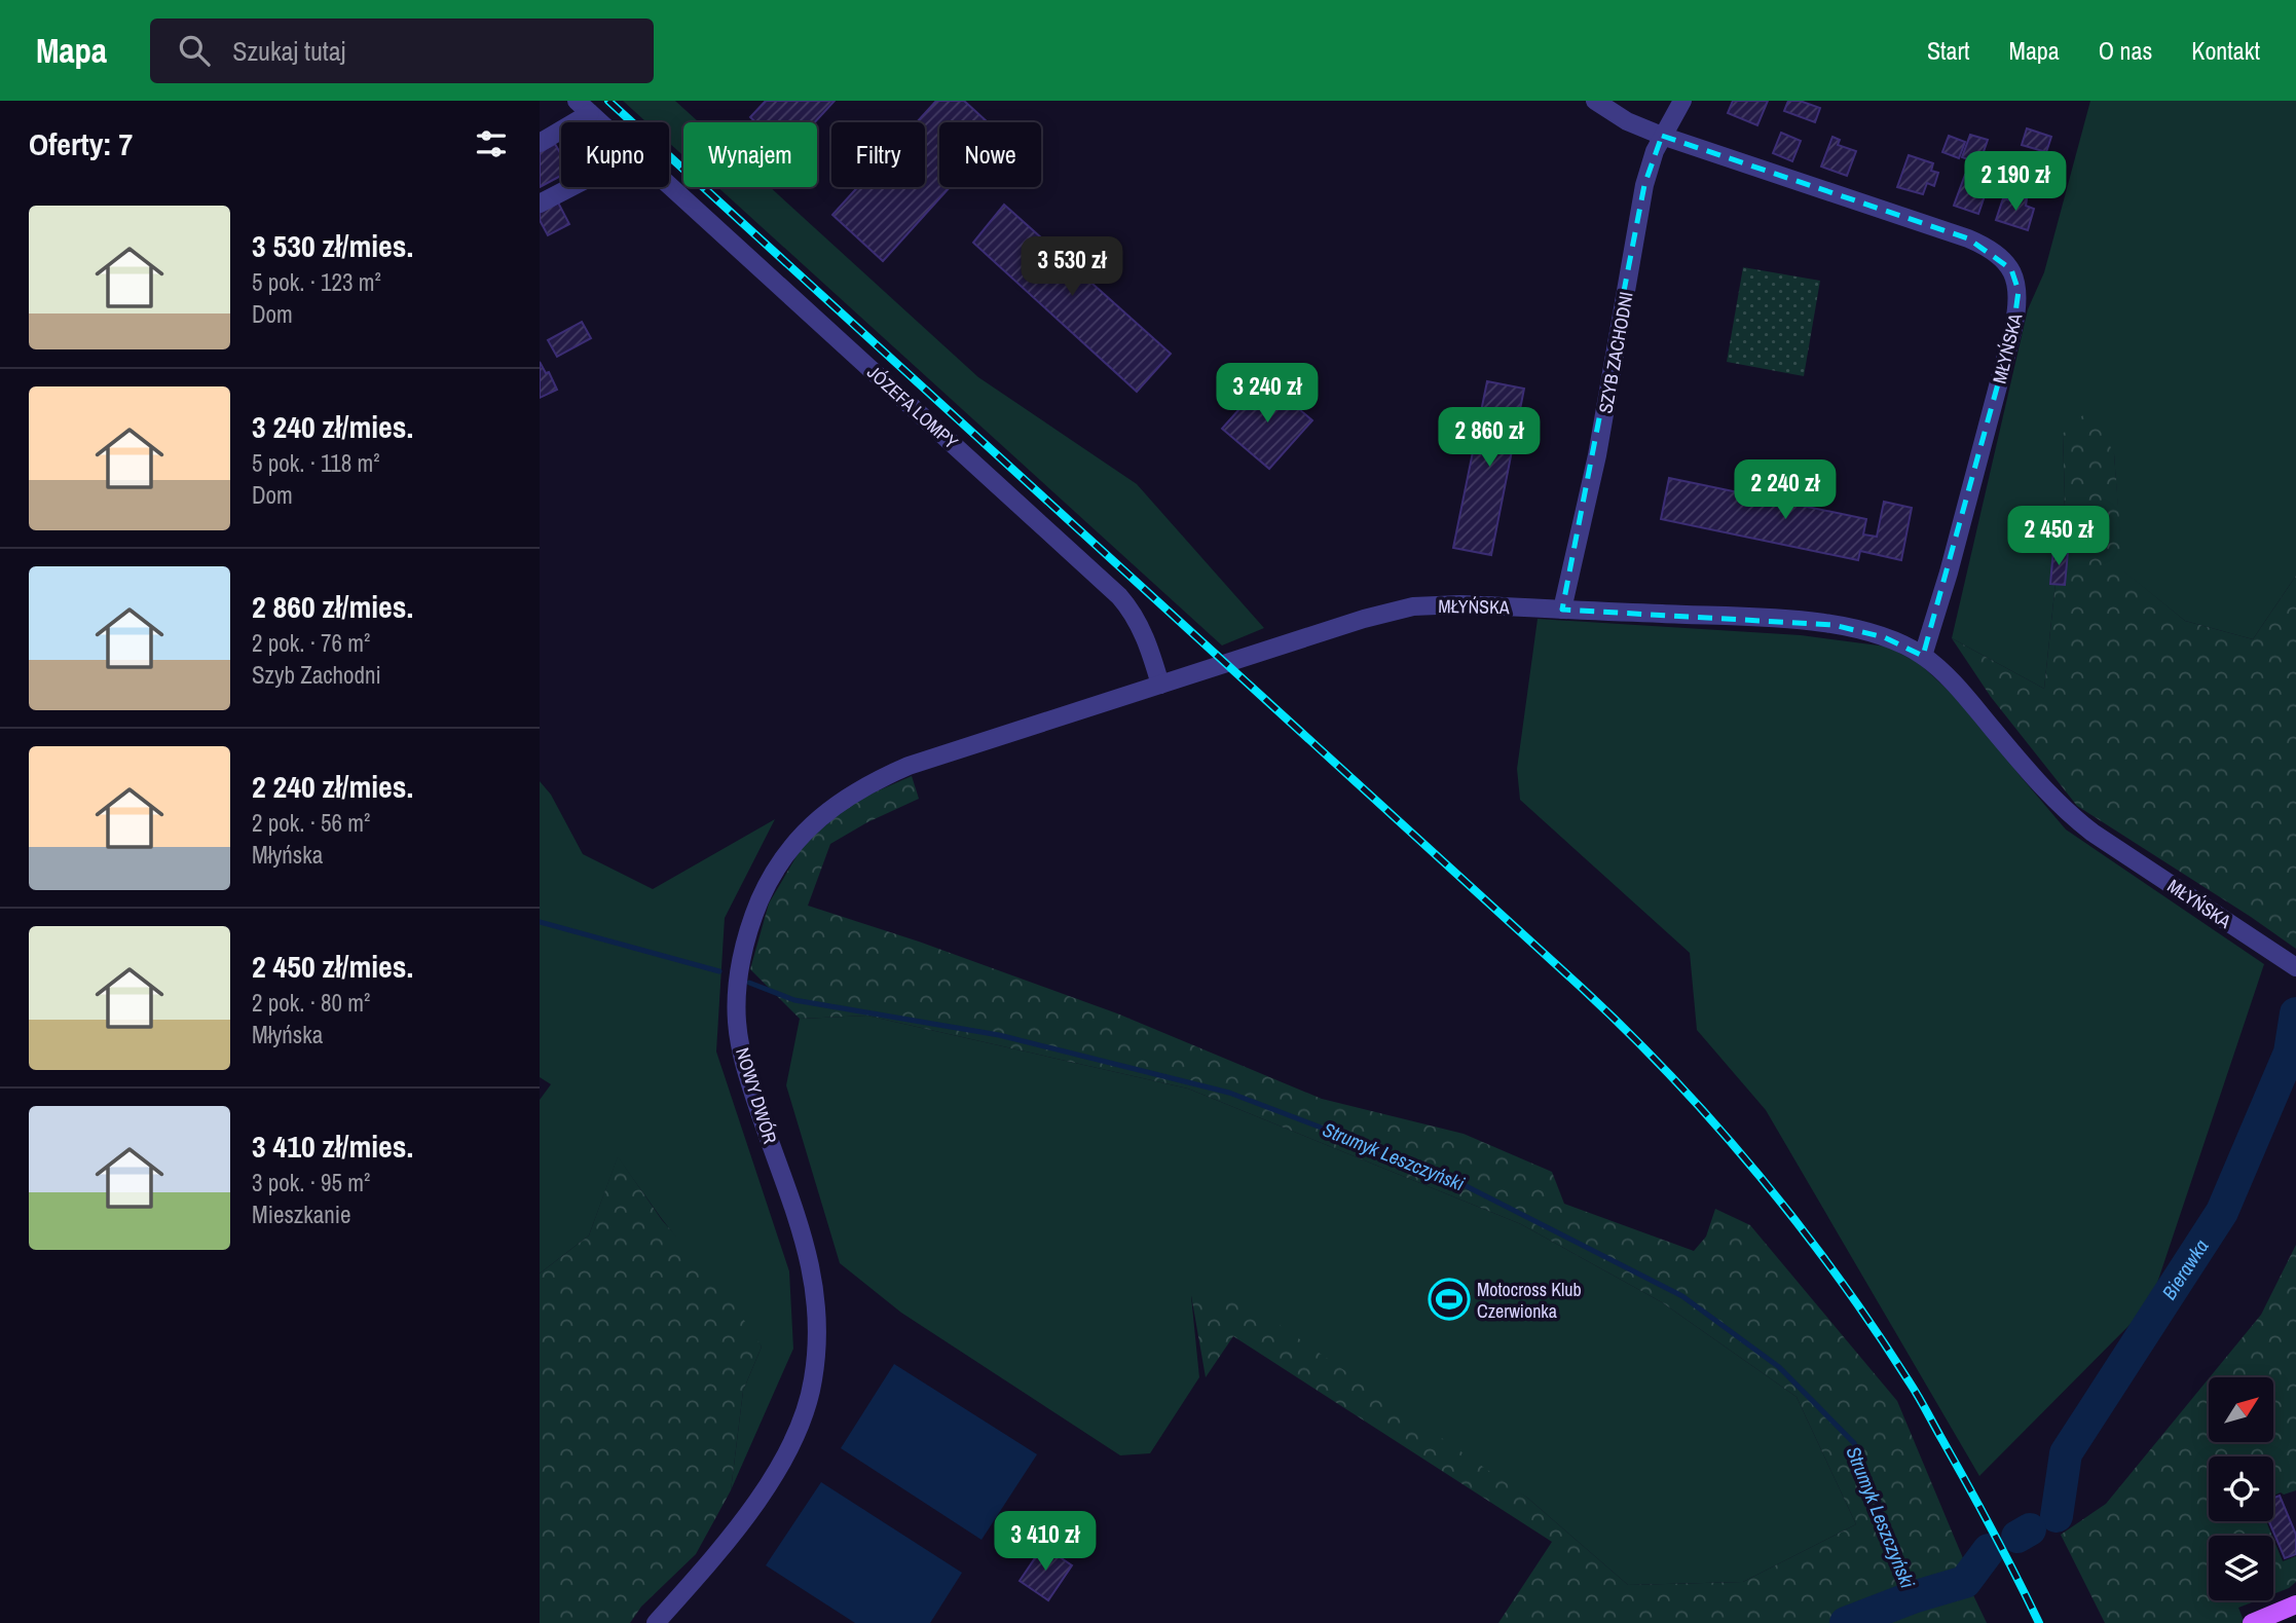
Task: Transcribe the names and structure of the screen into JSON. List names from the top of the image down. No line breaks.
{"streets":{"street":["MŁYŃSKA","SZYB ZACHODNI","JÓZEFA LOMPY","NOWY DWÓR"]},"crossings":[["MŁYŃSKA","SZYB ZACHODNI"],["MŁYŃSKA","JÓZEFA LOMPY"],["MŁYŃSKA","NOWY DWÓR"],["JÓZEFA LOMPY","NOWY DWÓR"]],"water":["Strumyk Leszczyński","Bierawka"],"places":{"sports":["Motocross Klub Czerwionka"]},"north":"top right","page":{"header":"Mapa","search":"Szukaj tutaj","nav":["Start","Mapa","O nas","Kontakt"],"heading":"Oferty: 7","chip":["Kupno","Wynajem","Filtry","Nowe"],"price":["2 190 zł","3 530 zł","3 240 zł","2 860 zł","2 240 zł","2 450 zł","3 410 zł"],"list":[{"name":"3 530 zł/mies.","note":"5 pok. · 123 m² · Dom"},{"name":"3 240 zł/mies.","note":"5 pok. · 118 m² · Dom"},{"name":"2 860 zł/mies.","note":"2 pok. · 76 m² · Szyb Zachodni"},{"name":"2 240 zł/mies.","note":"2 pok. · 56 m² · Młyńska"},{"name":"2 450 zł/mies.","note":"2 pok. · 80 m² · Młyńska"},{"name":"3 410 zł/mies.","note":"3 pok. · 95 m² · Mieszkanie"}]}}
